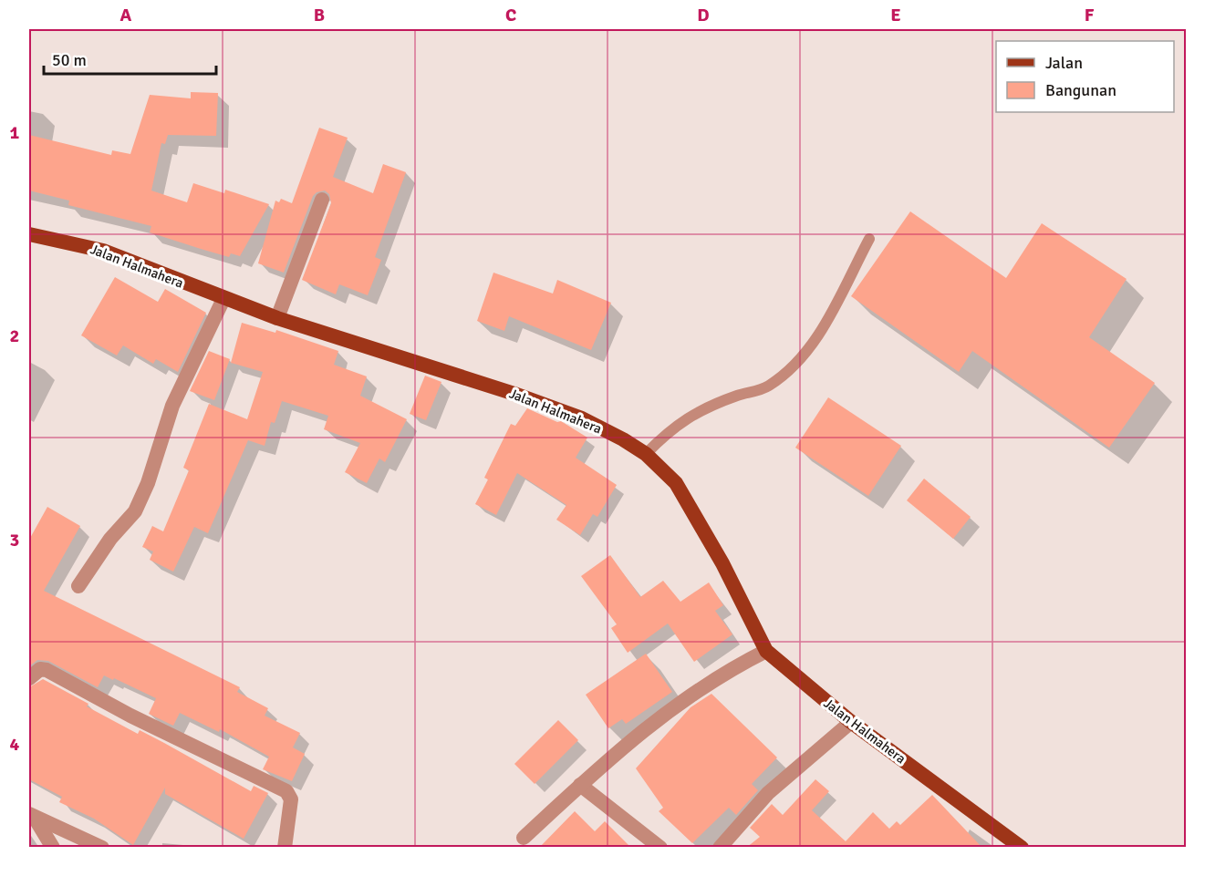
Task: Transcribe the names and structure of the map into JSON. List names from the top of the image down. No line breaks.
{"streets":{"main road":["Jalan Halmahera"]},"legend":["Jalan","Bangunan"],"scale_bar":"50 m","grid":{"columns":["A","B","C","D","E","F"],"rows":["1","2","3","4"]}}
